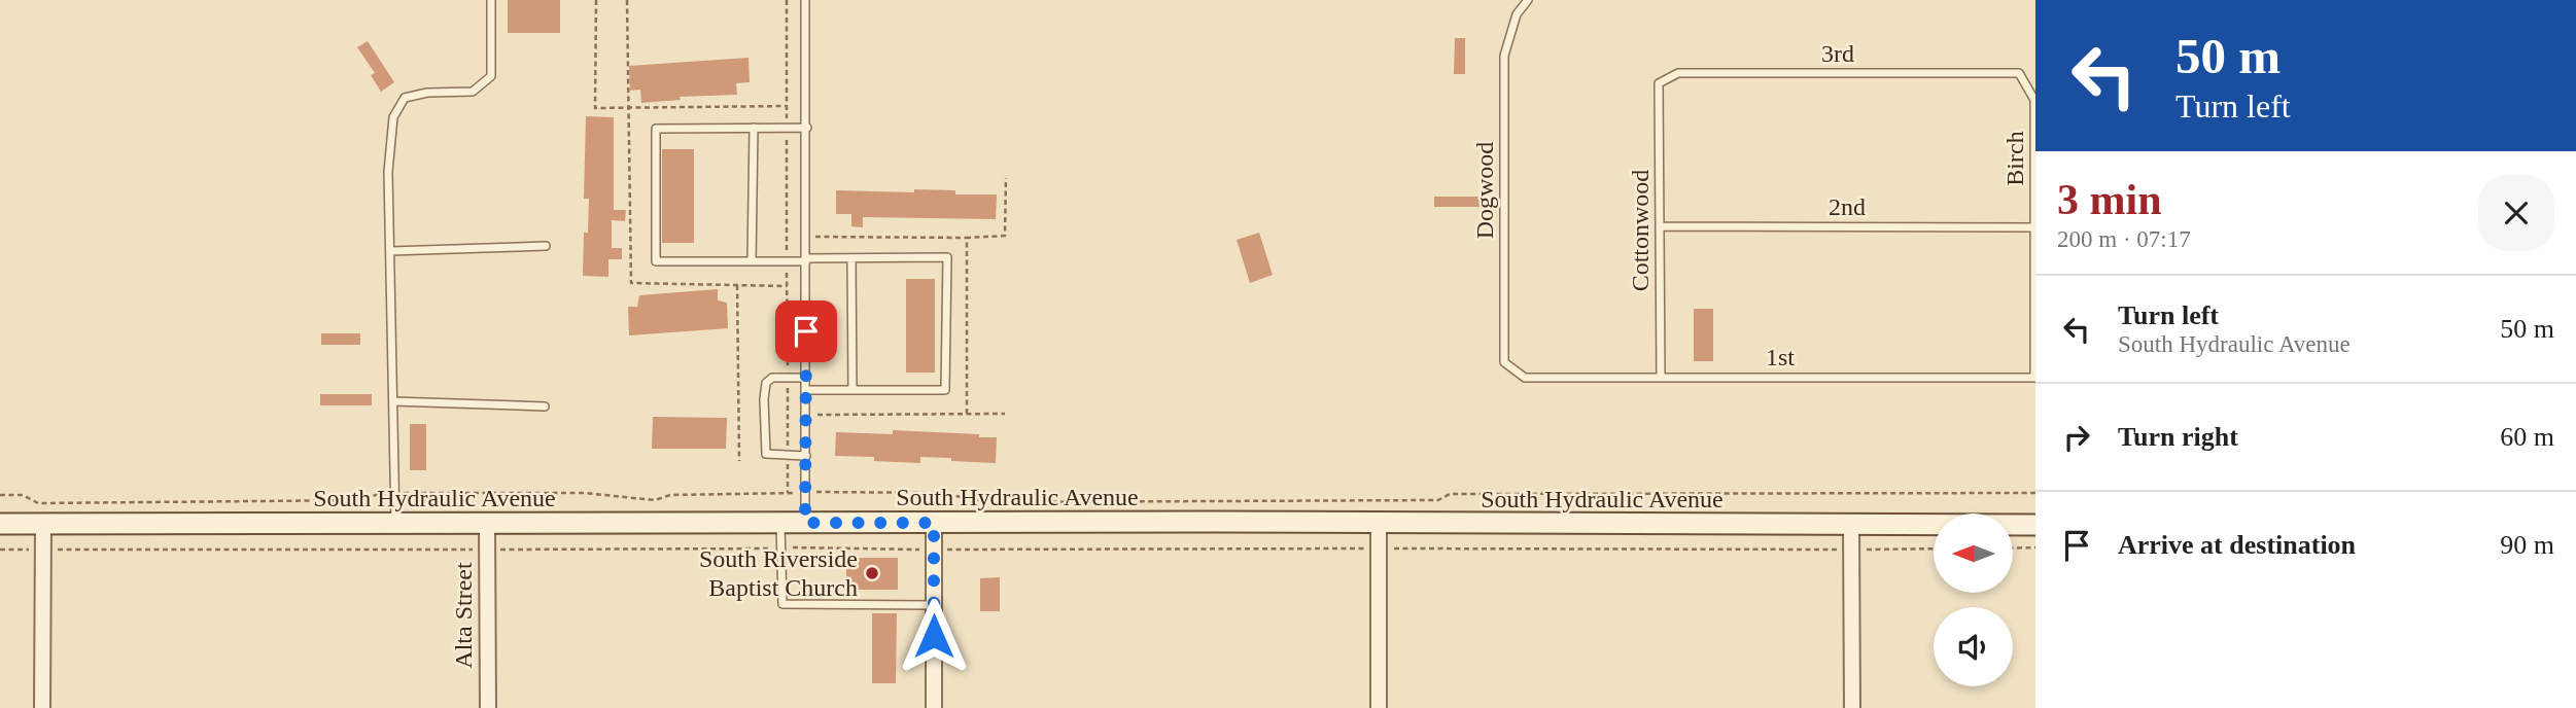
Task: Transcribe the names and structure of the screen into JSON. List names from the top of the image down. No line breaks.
{"streets":{"street":["South Hydraulic Avenue","Alta Street"],"lane":["3rd","Birch","Dogwood","2nd","Cottonwood","1st"]},"crossings":[["3rd","Birch"],["3rd","Cottonwood"],["Birch","2nd"],["Birch","1st"],["Dogwood","1st"],["2nd","Cottonwood"],["Cottonwood","1st"],["South Hydraulic Avenue","Alta Street"]],"places":["South Riverside Baptist Church"],"north":"left","page":{"turn":["50 m","Turn left"],"heading":["3 min","200 m · 07:17"],"list":[{"name":"Turn left","note":"South Hydraulic Avenue","value":"50 m"},{"name":"Turn right","value":"60 m"},{"name":"Arrive at destination","value":"90 m"}]}}
